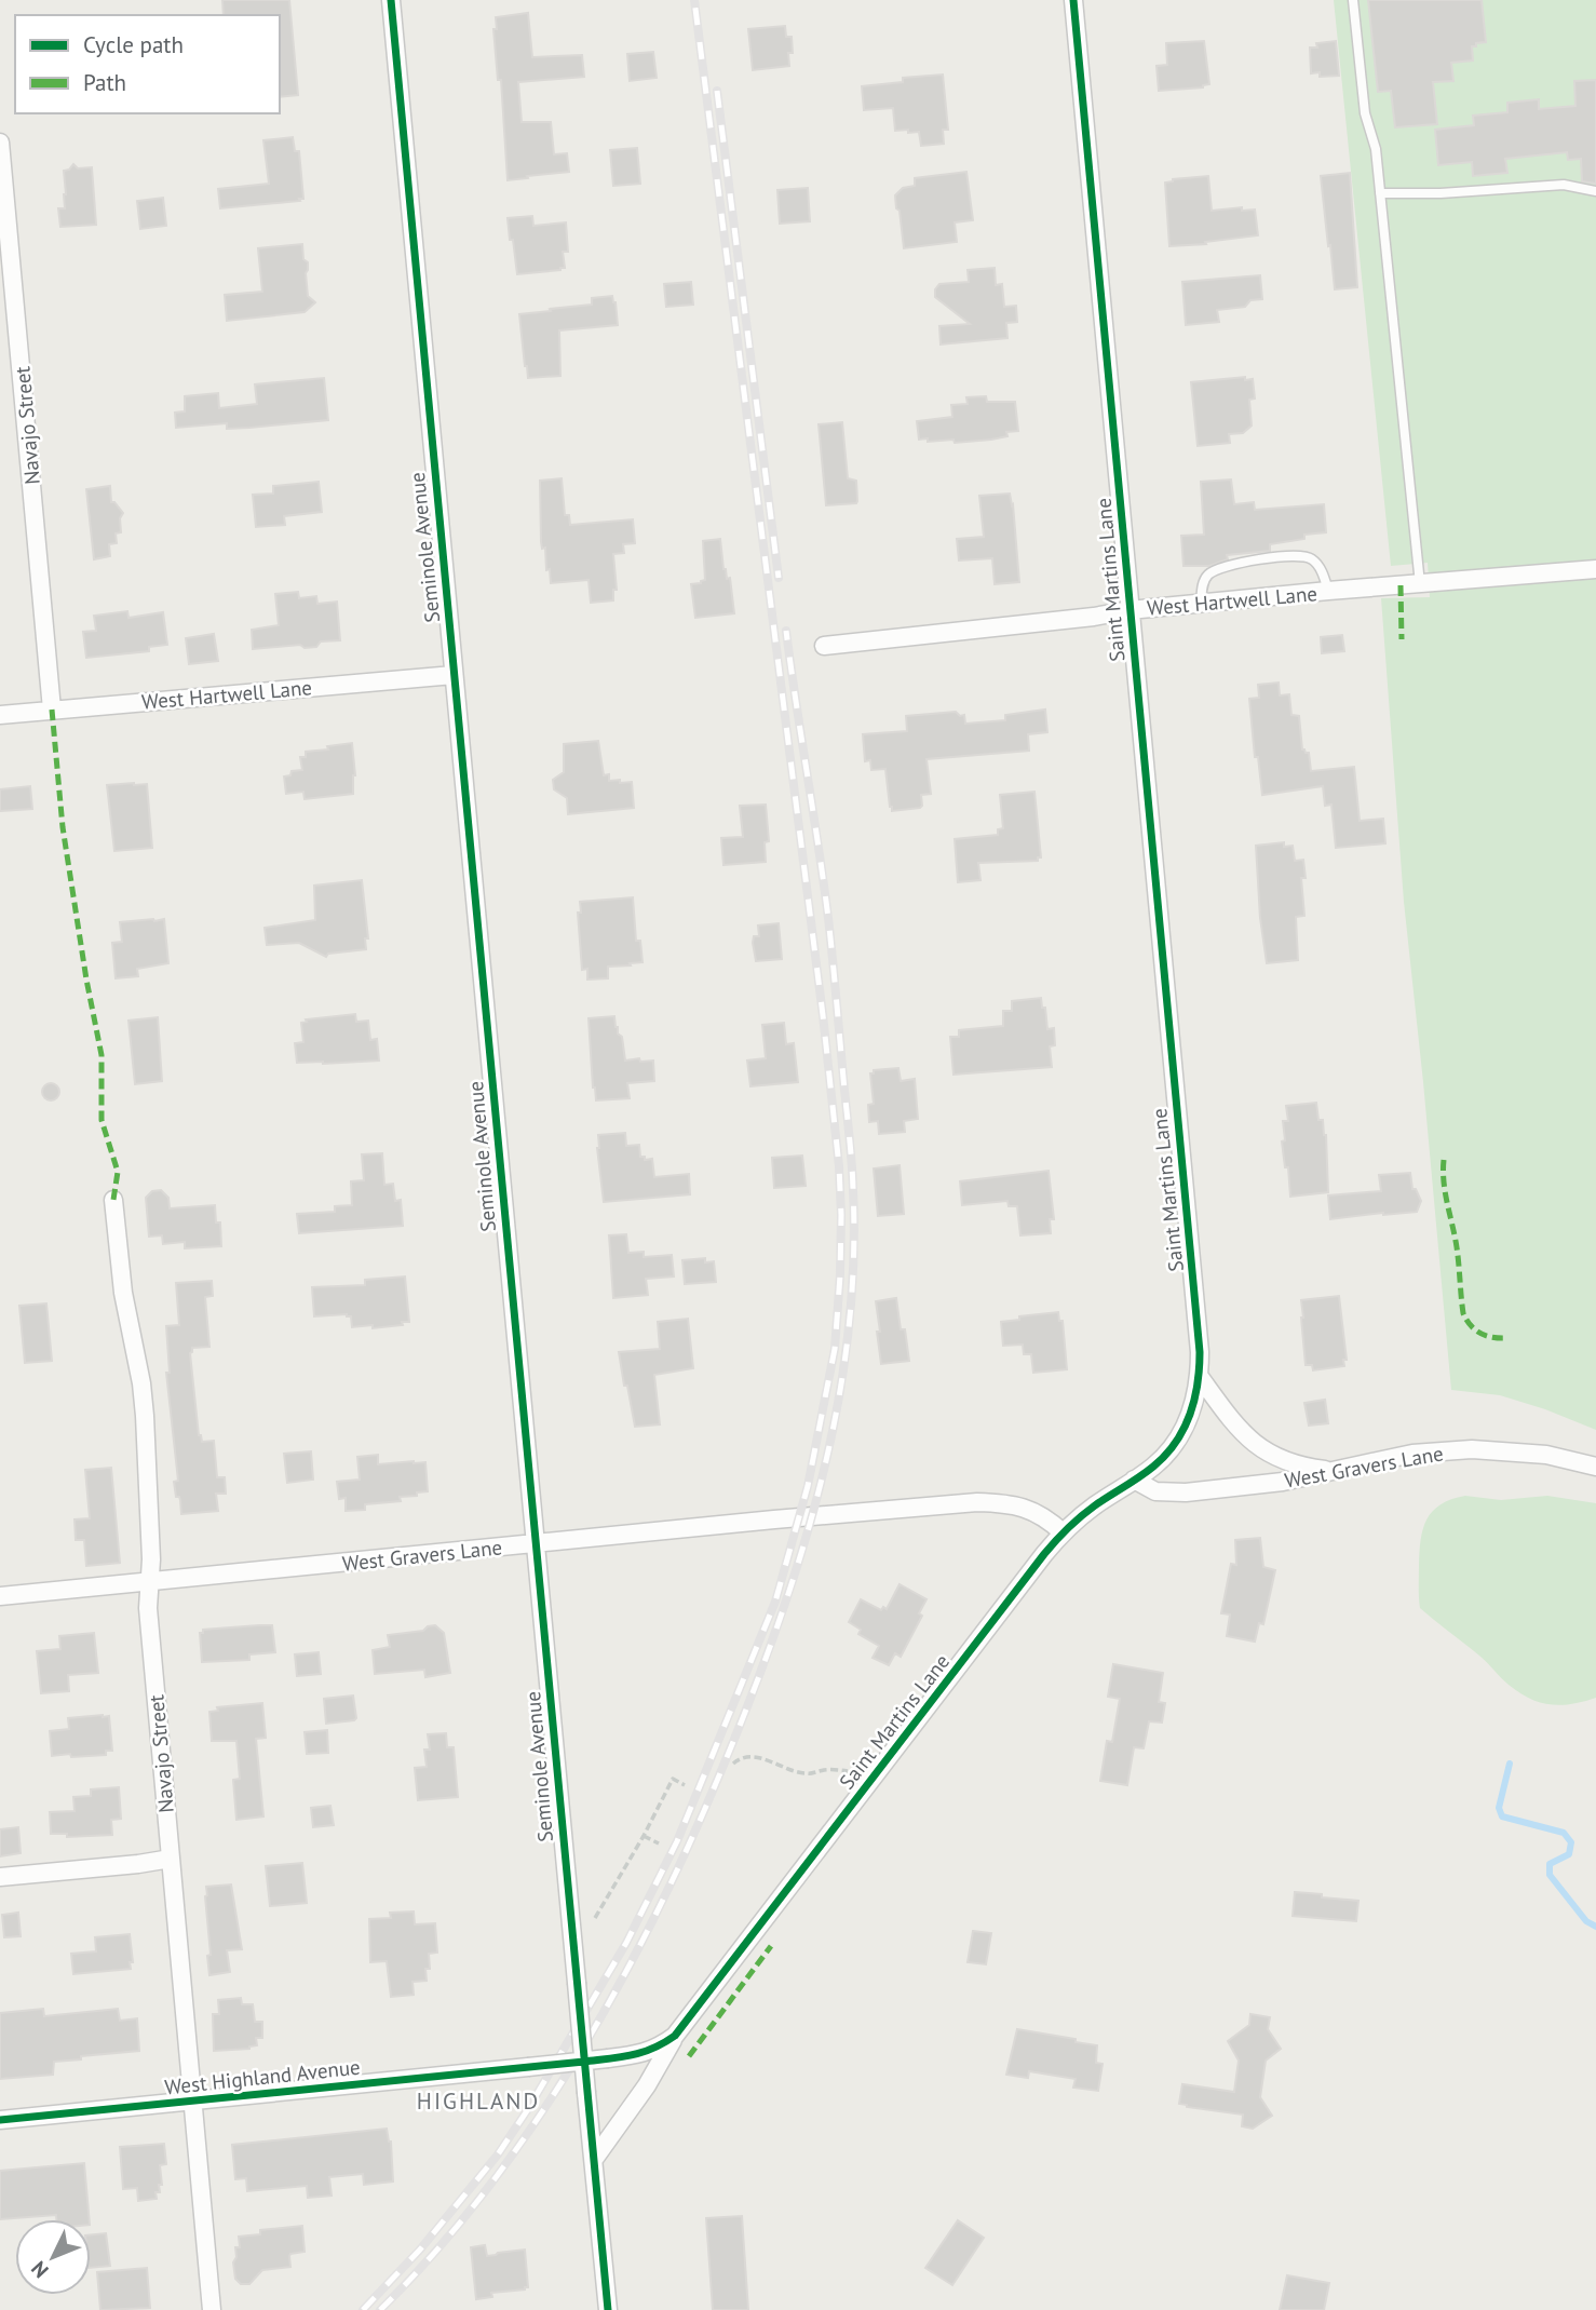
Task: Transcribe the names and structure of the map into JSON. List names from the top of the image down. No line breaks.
{"streets":{"street":["Navajo Street","Seminole Avenue","Saint Martins Lane","West Hartwell Lane","West Gravers Lane","West Highland Avenue"]},"crossings":[["Navajo Street","West Hartwell Lane"],["Navajo Street","West Gravers Lane"],["Navajo Street","West Highland Avenue"],["Seminole Avenue","Saint Martins Lane"],["Seminole Avenue","West Hartwell Lane"],["Seminole Avenue","West Gravers Lane"],["Saint Martins Lane","West Hartwell Lane"],["Saint Martins Lane","West Gravers Lane"],["Saint Martins Lane","West Highland Avenue"]],"districts":["HIGHLAND"],"legend":["Cycle path","Path"],"north":"bottom left"}
